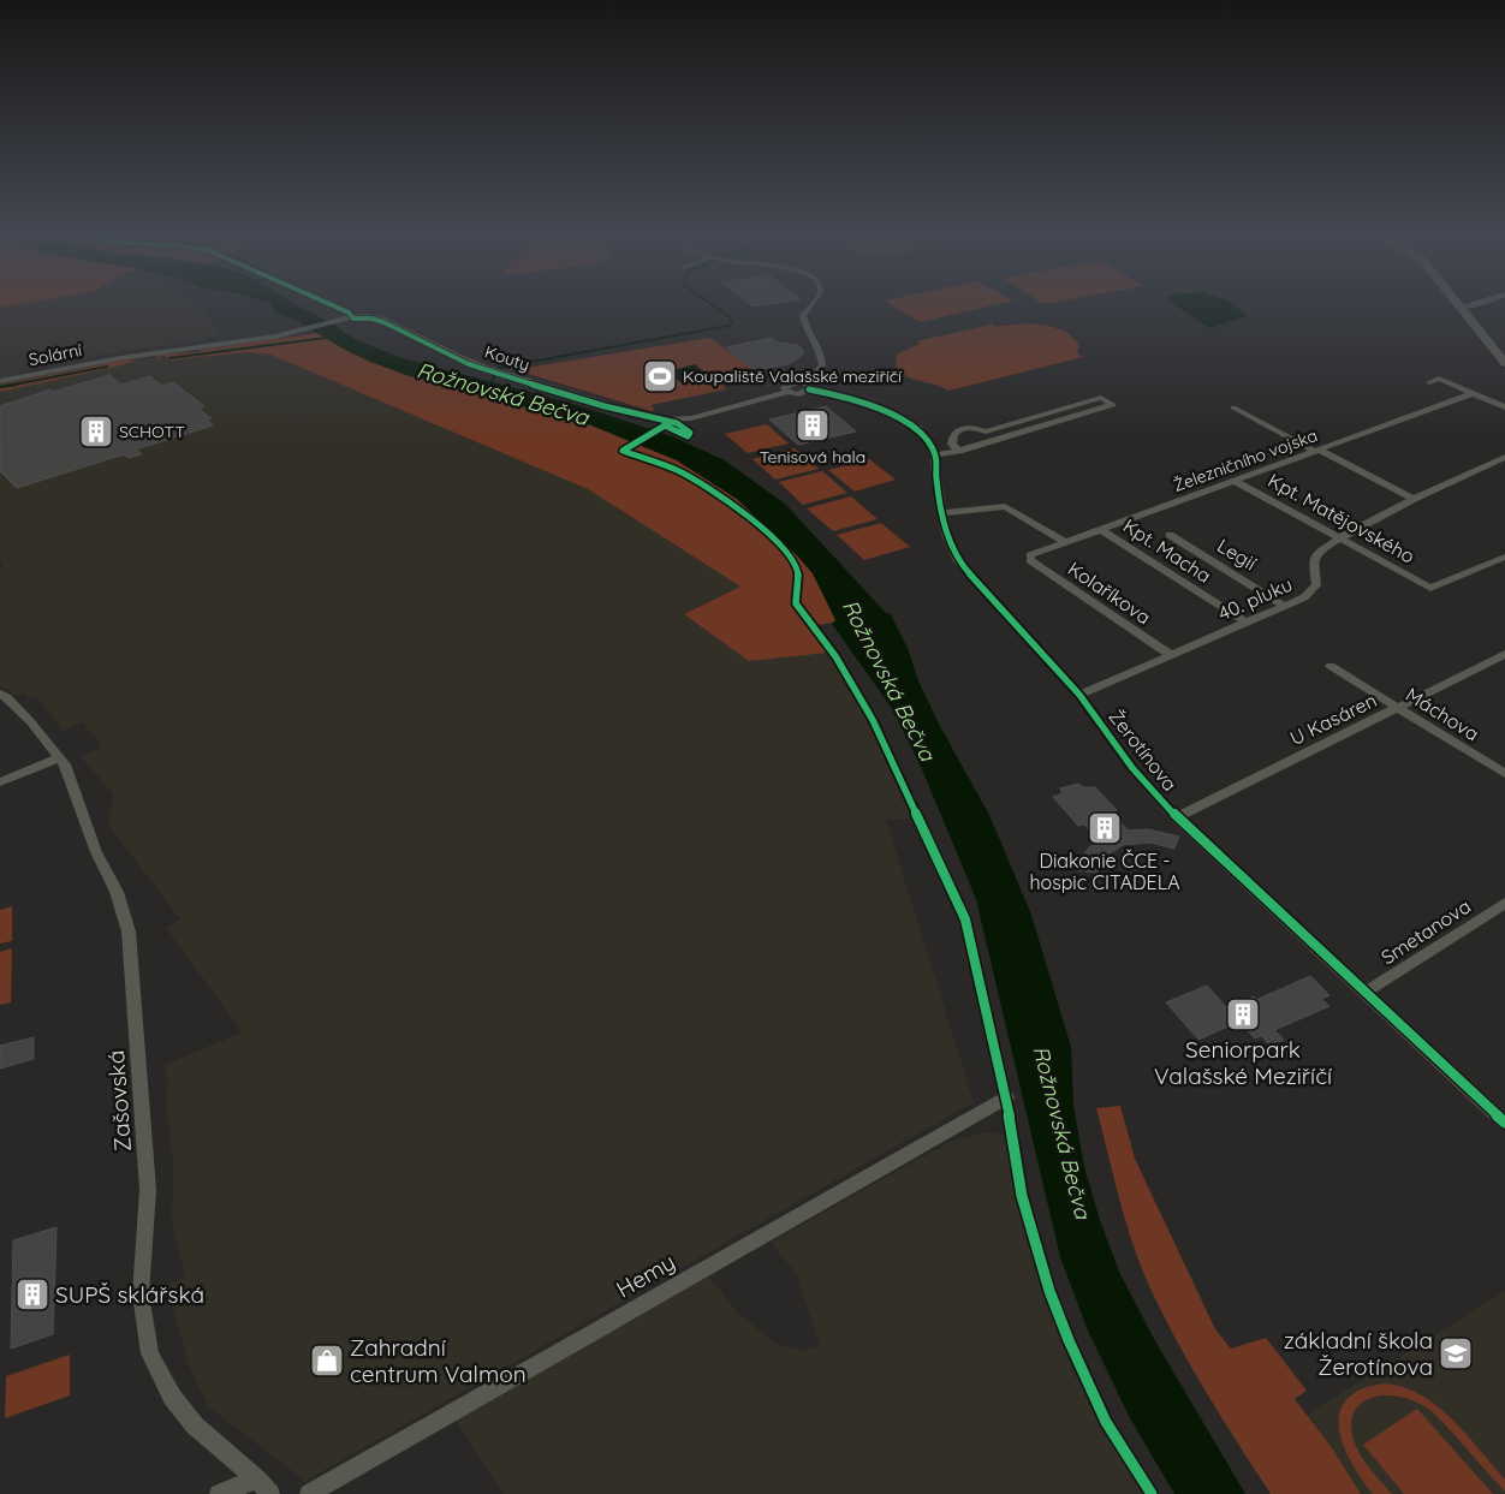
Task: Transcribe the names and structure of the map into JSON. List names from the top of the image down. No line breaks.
{"streets":{"street":["Solární","Kouty","Železničního vojska","Kpt. Matějovského","Kpt. Macha","Legií","Kolaříkova","40. pluku","Máchova","U Kasáren","Žerotínova","Smetanova","Zašovská","Hemy"]},"crossings":[["Solární","Kouty"],["Kouty","Žerotínova"],["Železničního vojska","Kpt. Matějovského"],["Železničního vojska","Kpt. Macha"],["Železničního vojska","Kolaříkova"],["Kpt. Matějovského","40. pluku"],["Kpt. Macha","40. pluku"],["Legií","40. pluku"],["Kolaříkova","40. pluku"],["40. pluku","Žerotínova"],["Máchova","U Kasáren"],["U Kasáren","Žerotínova"],["Žerotínova","Smetanova"]],"water":["Rožnovská Bečva"],"places":{"sports":["Koupaliště Valašské meziříčí"],"building":["Tenisová hala","SCHOTT","Diakonie ČCE - hospic CITADELA","Seniorpark Valašské Meziříčí","SUPŠ sklářská"],"school or university":["základní škola Žerotínova"],"shop":["Zahradní centrum Valmon"]}}
